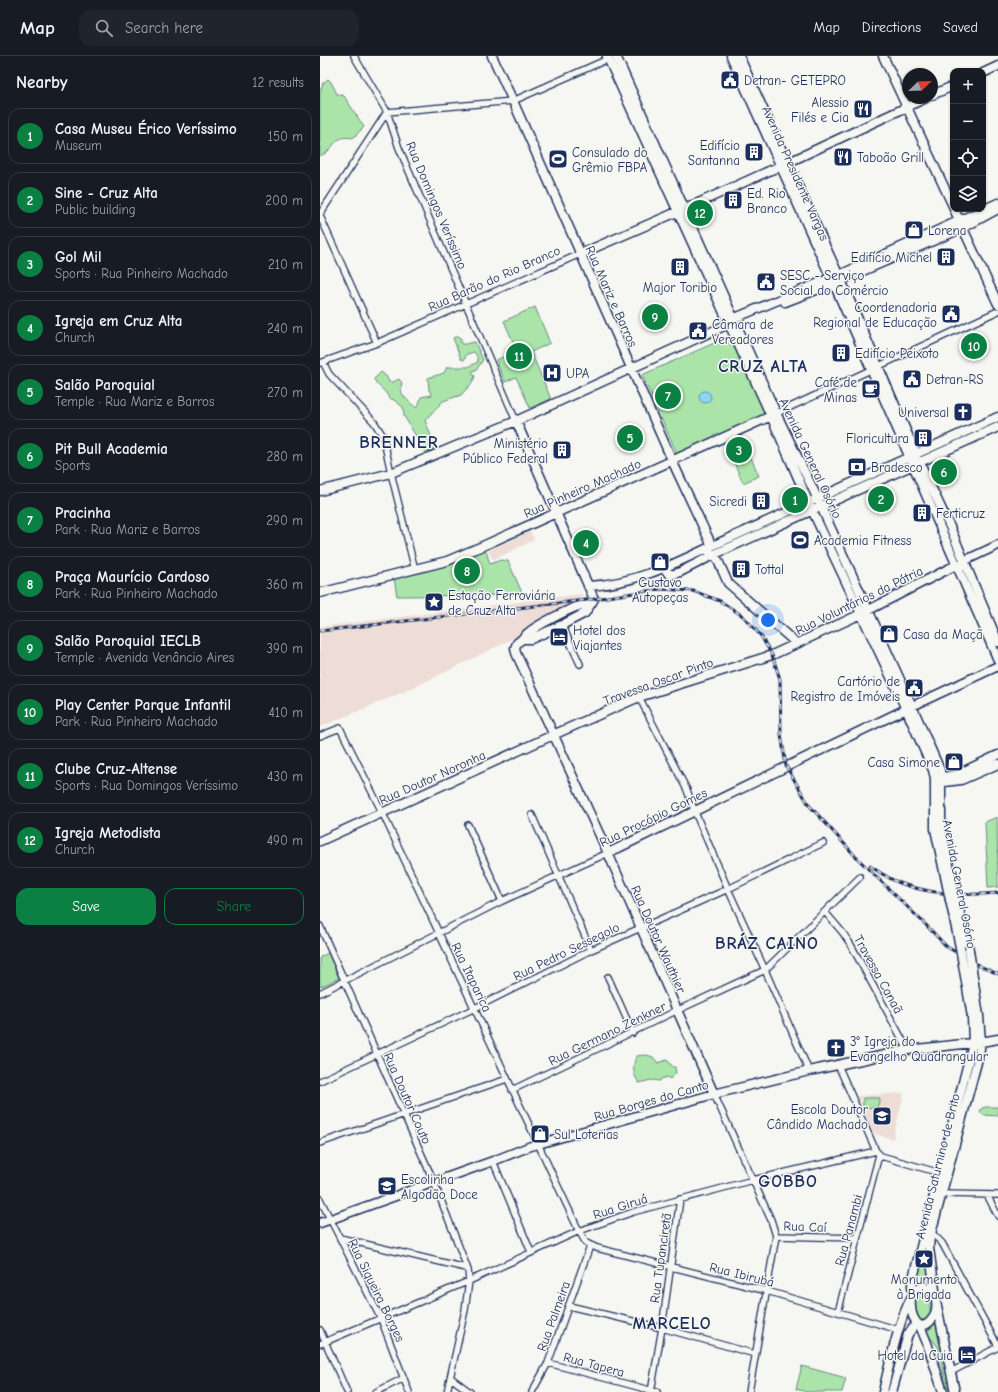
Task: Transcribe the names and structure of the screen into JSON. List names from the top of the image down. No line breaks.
{"streets":{"main road":["Avenida Presidente Vargas","Rua Domingos Veríssimo","Rua Barão do Rio Branco","Rua Mariz e Barros","Avenida General Osório","Rua Pinheiro Machado","Rua Voluntários da Pátria","Travessa Oscar Pinto","Rua Doutor Noronha","Rua Procópio Gomes","Rua Doutor Wauthier","Rua Borges do Canto","Avenida Saturnino de Brito"],"street":["Rua Pedro Sessegolo","Travessa Canaã","Rua Itaparica","Rua Germano Zenkner","Rua Doutor Couto","Rua Giruá","Rua Caí","Rua Panambi","Rua Tupanciretã","Rua Ibirubá","Rua Siqueira Borges","Rua Palmeira","Rua Tapera"]},"crossings":[["Avenida Presidente Vargas","Rua Barão do Rio Branco"],["Avenida Presidente Vargas","Rua Pinheiro Machado"],["Avenida Presidente Vargas","Rua Voluntários da Pátria"],["Rua Domingos Veríssimo","Rua Barão do Rio Branco"],["Rua Domingos Veríssimo","Rua Pinheiro Machado"],["Rua Barão do Rio Branco","Rua Mariz e Barros"],["Rua Barão do Rio Branco","Avenida General Osório"],["Rua Mariz e Barros","Rua Pinheiro Machado"],["Rua Mariz e Barros","Rua Voluntários da Pátria"],["Avenida General Osório","Rua Pinheiro Machado"],["Avenida General Osório","Rua Voluntários da Pátria"],["Avenida General Osório","Rua Procópio Gomes"],["Avenida General Osório","Rua Borges do Canto"],["Avenida General Osório","Avenida Saturnino de Brito"],["Rua Voluntários da Pátria","Travessa Oscar Pinto"],["Travessa Oscar Pinto","Rua Doutor Noronha"],["Travessa Oscar Pinto","Rua Doutor Wauthier"],["Rua Doutor Noronha","Rua Doutor Wauthier"],["Rua Doutor Noronha","Rua Itaparica"],["Rua Procópio Gomes","Rua Doutor Wauthier"],["Rua Procópio Gomes","Rua Itaparica"],["Rua Procópio Gomes","Rua Doutor Couto"],["Rua Doutor Wauthier","Rua Pedro Sessegolo"],["Rua Doutor Wauthier","Rua Germano Zenkner"],["Rua Doutor Wauthier","Rua Borges do Canto"],["Rua Doutor Wauthier","Rua Giruá"],["Rua Doutor Wauthier","Rua Caí"],["Rua Pedro Sessegolo","Rua Itaparica"],["Rua Pedro Sessegolo","Rua Doutor Couto"],["Travessa Canaã","Rua Germano Zenkner"],["Travessa Canaã","Rua Borges do Canto"],["Rua Itaparica","Rua Germano Zenkner"],["Rua Itaparica","Rua Borges do Canto"],["Rua Itaparica","Rua Giruá"],["Rua Itaparica","Rua Ibirubá"],["Rua Itaparica","Rua Palmeira"],["Rua Doutor Couto","Rua Borges do Canto"],["Rua Doutor Couto","Rua Giruá"],["Rua Borges do Canto","Avenida Saturnino de Brito"],["Rua Borges do Canto","Rua Siqueira Borges"],["Avenida Saturnino de Brito","Rua Giruá"],["Avenida Saturnino de Brito","Rua Ibirubá"],["Rua Giruá","Rua Panambi"],["Rua Giruá","Rua Tupanciretã"],["Rua Giruá","Rua Siqueira Borges"],["Rua Caí","Rua Panambi"],["Rua Panambi","Rua Ibirubá"],["Rua Tupanciretã","Rua Ibirubá"],["Rua Tupanciretã","Rua Tapera"],["Rua Ibirubá","Rua Palmeira"],["Rua Palmeira","Rua Tapera"]],"districts":["CRUZ ALTA","BRENNER","BRÁZ CAINO","GOBBO","MARCELO"],"places":{"public building":["Detran- GETEPRO","SESC - Serviço Social do Comércio","Coordenadoria Regional de Educação","Câmara de Vereadores","Detran-RS","Cartório de Registro de Imóveis"],"restaurant":["Alessio Filés e Cia","Taboão Grill"],"building":["Edifício Santanna","Ed. Rio Branco","Edifício Michel","Major Toribio","Edifício Peixoto","Floricultura","Ministério Público Federal","Sicredi","Ferticruz","Tottal"],"sports":["Consulado do Grêmio FBPA","Academia Fitness"],"shop":["Lorena","Gustavo Autopeças","Casa da Maçã","Casa Simone","Sul Loterias"],"hospital":["UPA"],"cafe":["Café de Minas"],"church":["Universal","3° Igreja do Evangelho Quadrangular"],"bank":["Bradesco"],"place":["Estação Ferroviária de Cruz Alta","Monumento à Brigada"],"hotel":["Hotel dos Viajantes","Hotel da Cuia"],"school or university":["Escola Doutor Cândido Machado","Escolinha Algodão Doce"]},"north":"top right","page":{"header":"Map","search":"Search here","nav":["Map","Directions","Saved"],"heading":["Nearby","12 results"],"map_buttons":["+","−"],"list":[{"mark":"1","name":"Casa Museu Érico Veríssimo","note":"Museum","value":"150 m"},{"mark":"2","name":"Sine - Cruz Alta","note":"Public building","value":"200 m"},{"mark":"3","name":"Gol Mil","note":"Sports · Rua Pinheiro Machado","value":"210 m"},{"mark":"4","name":"Igreja em Cruz Alta","note":"Church","value":"240 m"},{"mark":"5","name":"Salão Paroquial","note":"Temple · Rua Mariz e Barros","value":"270 m"},{"mark":"6","name":"Pit Bull Academia","note":"Sports","value":"280 m"},{"mark":"7","name":"Pracinha","note":"Park · Rua Mariz e Barros","value":"290 m"},{"mark":"8","name":"Praça Maurício Cardoso","note":"Park · Rua Pinheiro Machado","value":"360 m"},{"mark":"9","name":"Salão Paroquial IECLB","note":"Temple · Avenida Venâncio Aires","value":"390 m"},{"mark":"10","name":"Play Center Parque Infantil","note":"Park · Rua Pinheiro Machado","value":"410 m"},{"mark":"11","name":"Clube Cruz-Altense","note":"Sports · Rua Domingos Veríssimo","value":"430 m"},{"mark":"12","name":"Igreja Metodista","note":"Church","value":"490 m"}],"pins":["12","9","10","11","7","5","3","6","2","1","4","8"],"buttons":["Save","Share"]}}
